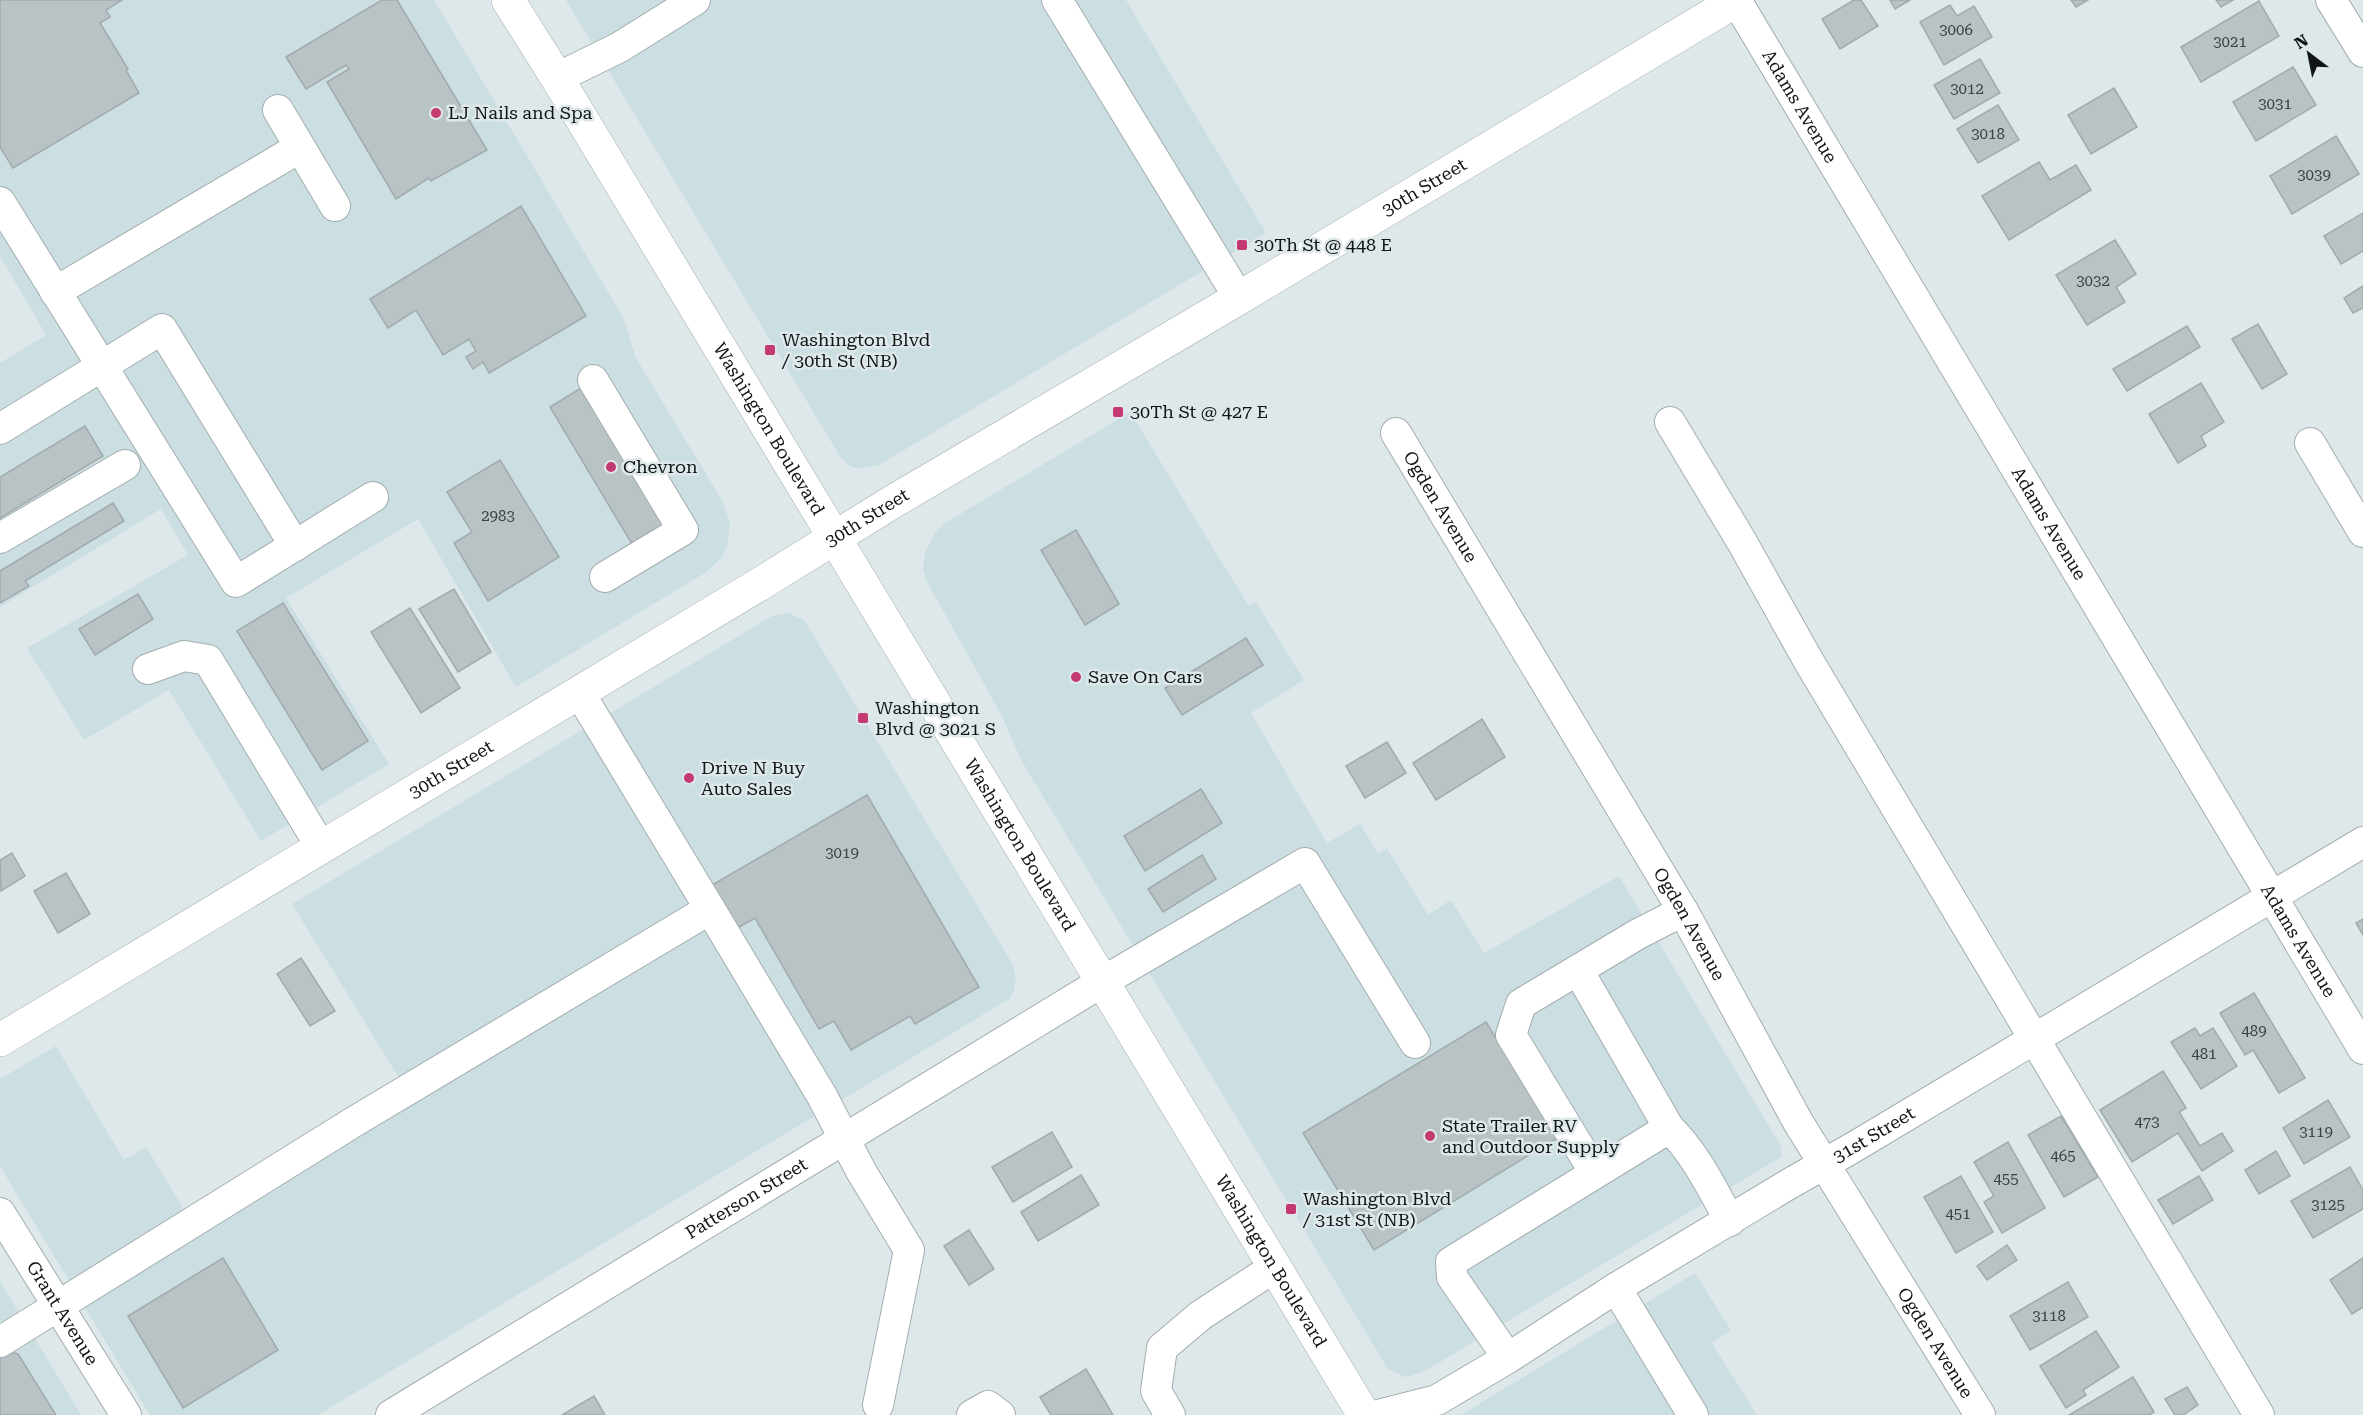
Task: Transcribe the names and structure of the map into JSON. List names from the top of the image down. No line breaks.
{"streets":{"main road":["30th Street","Washington Boulevard"],"street":["Adams Avenue","Ogden Avenue","31st Street","Patterson Street","Grant Avenue"]},"crossings":[["Adams Avenue","30th Street"],["Adams Avenue","31st Street"],["30th Street","Washington Boulevard"],["Washington Boulevard","Patterson Street"],["Ogden Avenue","31st Street"]],"places":{"other":["LJ Nails and Spa","Chevron","Save On Cars","Drive N Buy Auto Sales","State Trailer RV and Outdoor Supply"],"transit":["30Th St @ 448 E","Washington Blvd / 30th St (NB)","30Th St @ 427 E","Washington Blvd @ 3021 S","Washington Blvd / 31st St (NB)"]},"house_numbers":["3006","3021","3012","3031","3018","3039","3032","2983","3019","489","481","473","3119","465","455","3125","451","3118"],"north":"top left"}
